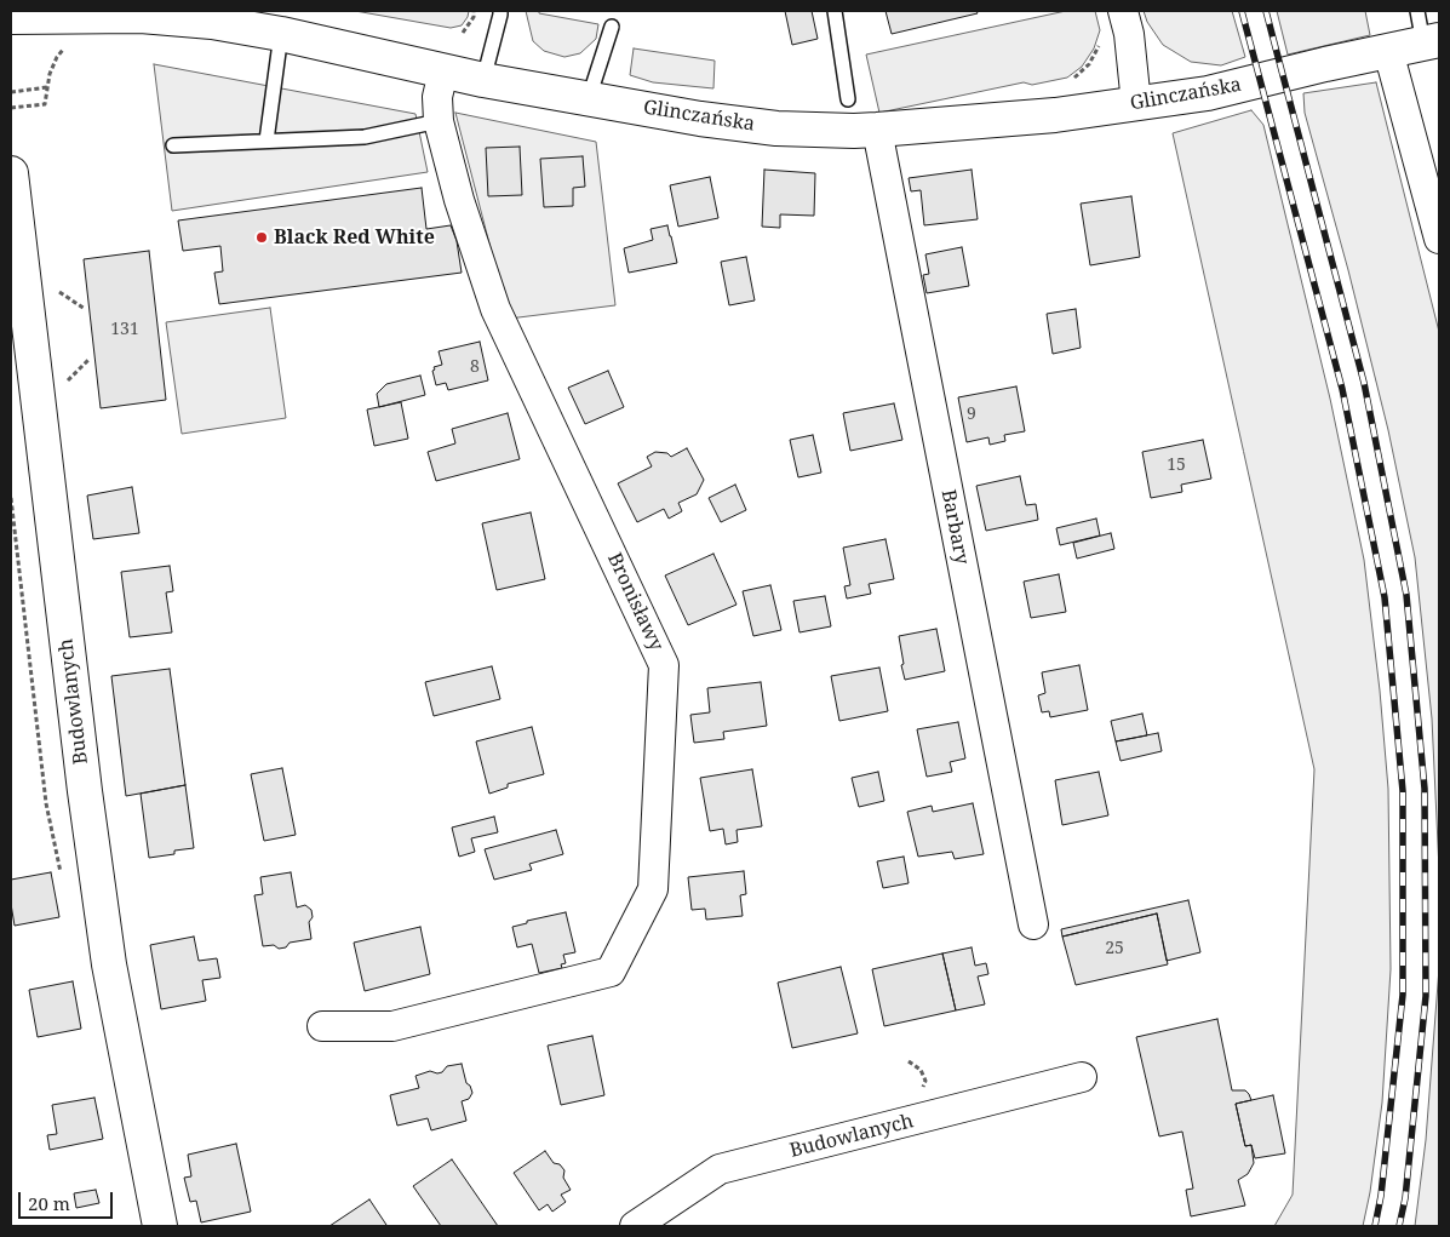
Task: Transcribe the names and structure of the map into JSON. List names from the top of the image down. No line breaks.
{"streets":{"street":["Glinczańska","Barbary","Bronisławy","Budowlanych"]},"crossings":[["Glinczańska","Barbary"],["Glinczańska","Bronisławy"]],"places":["Black Red White"],"house_numbers":["131","8","9","15","25"],"scale_bar":"20 m"}
